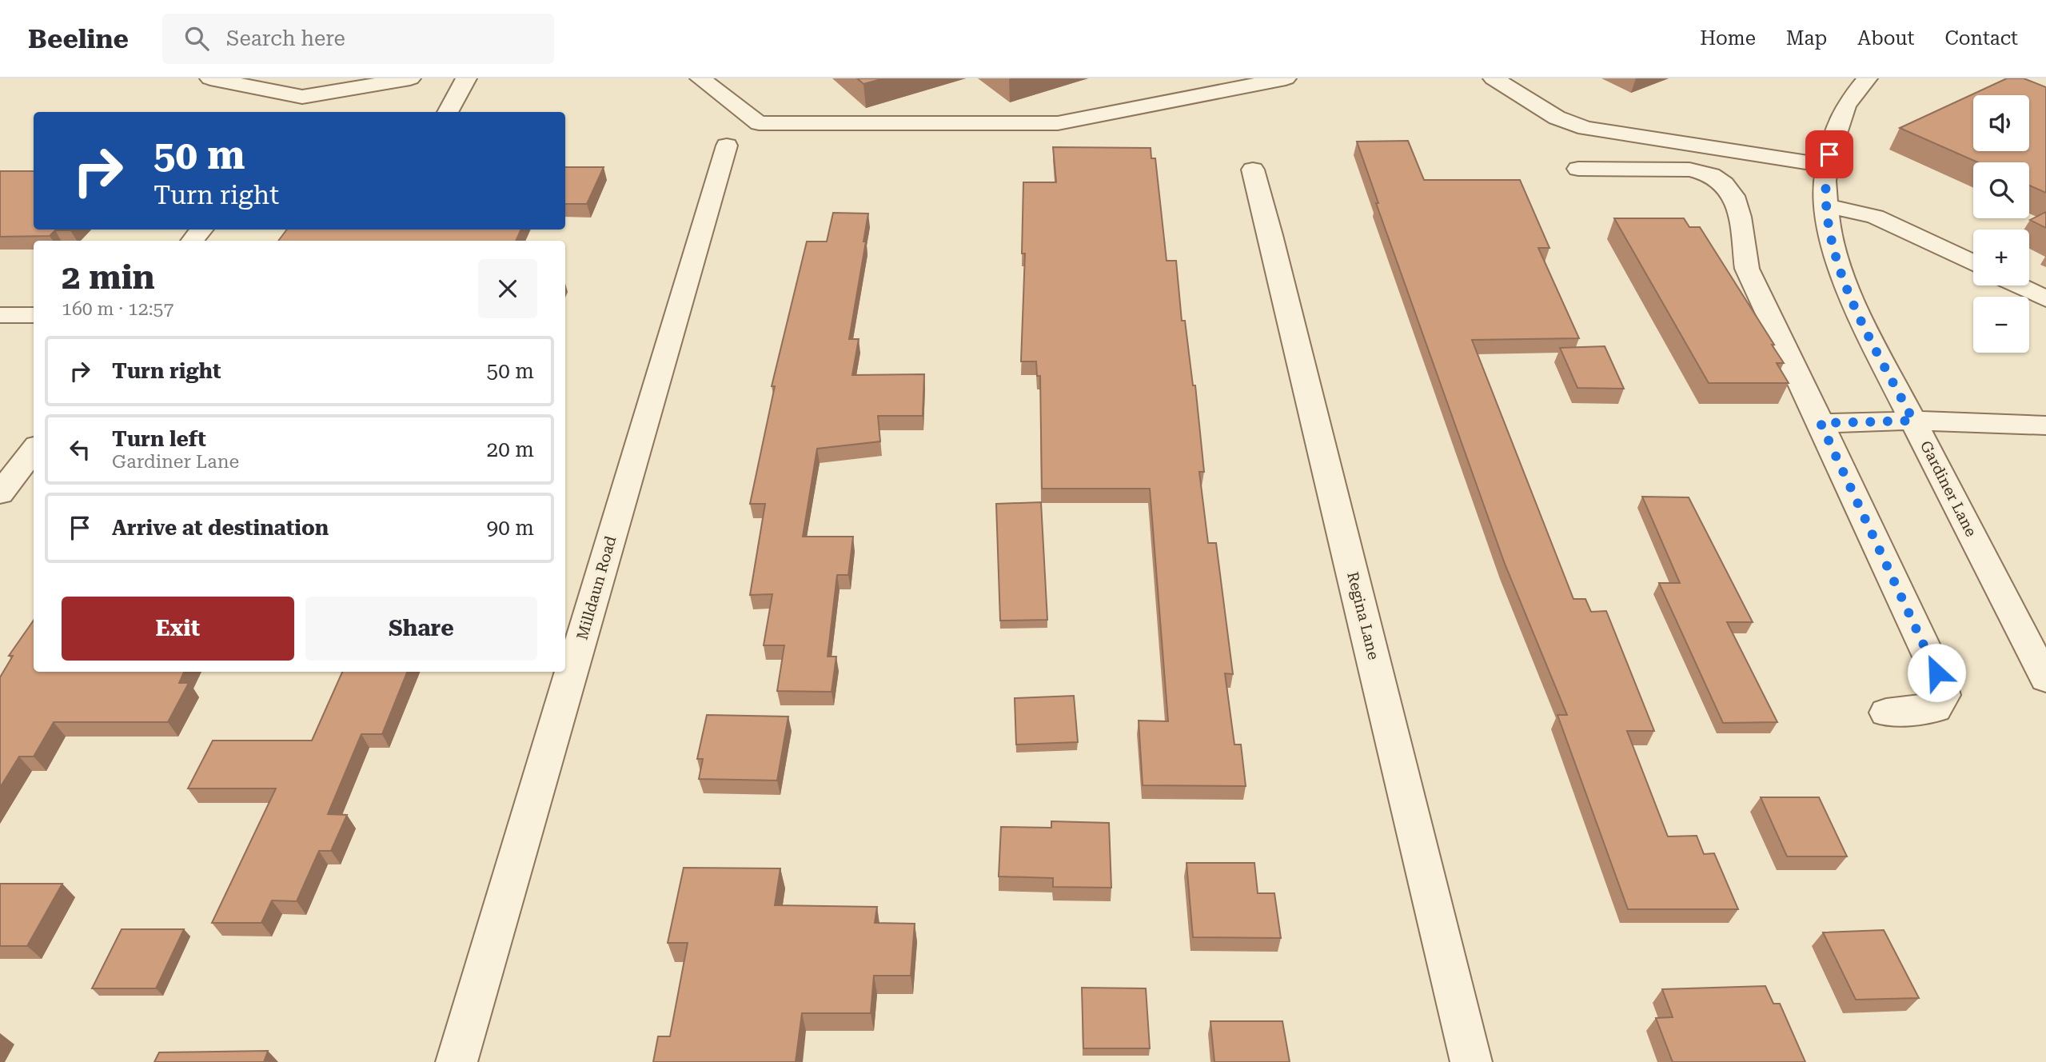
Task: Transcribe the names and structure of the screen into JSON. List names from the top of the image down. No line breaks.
{"streets":{"street":["Gardiner Lane","Milldaun Road","Regina Lane"]},"page":{"header":"Beeline","search":"Search here","nav":["Home","Map","About","Contact"],"map_buttons":["+","−"],"turn":["50 m","Turn right"],"heading":["2 min","160 m · 12:57"],"list":[{"name":"Turn right","value":"50 m"},{"name":"Turn left","note":"Gardiner Lane","value":"20 m"},{"name":"Arrive at destination","value":"90 m"}],"buttons":["Exit","Share"]}}
